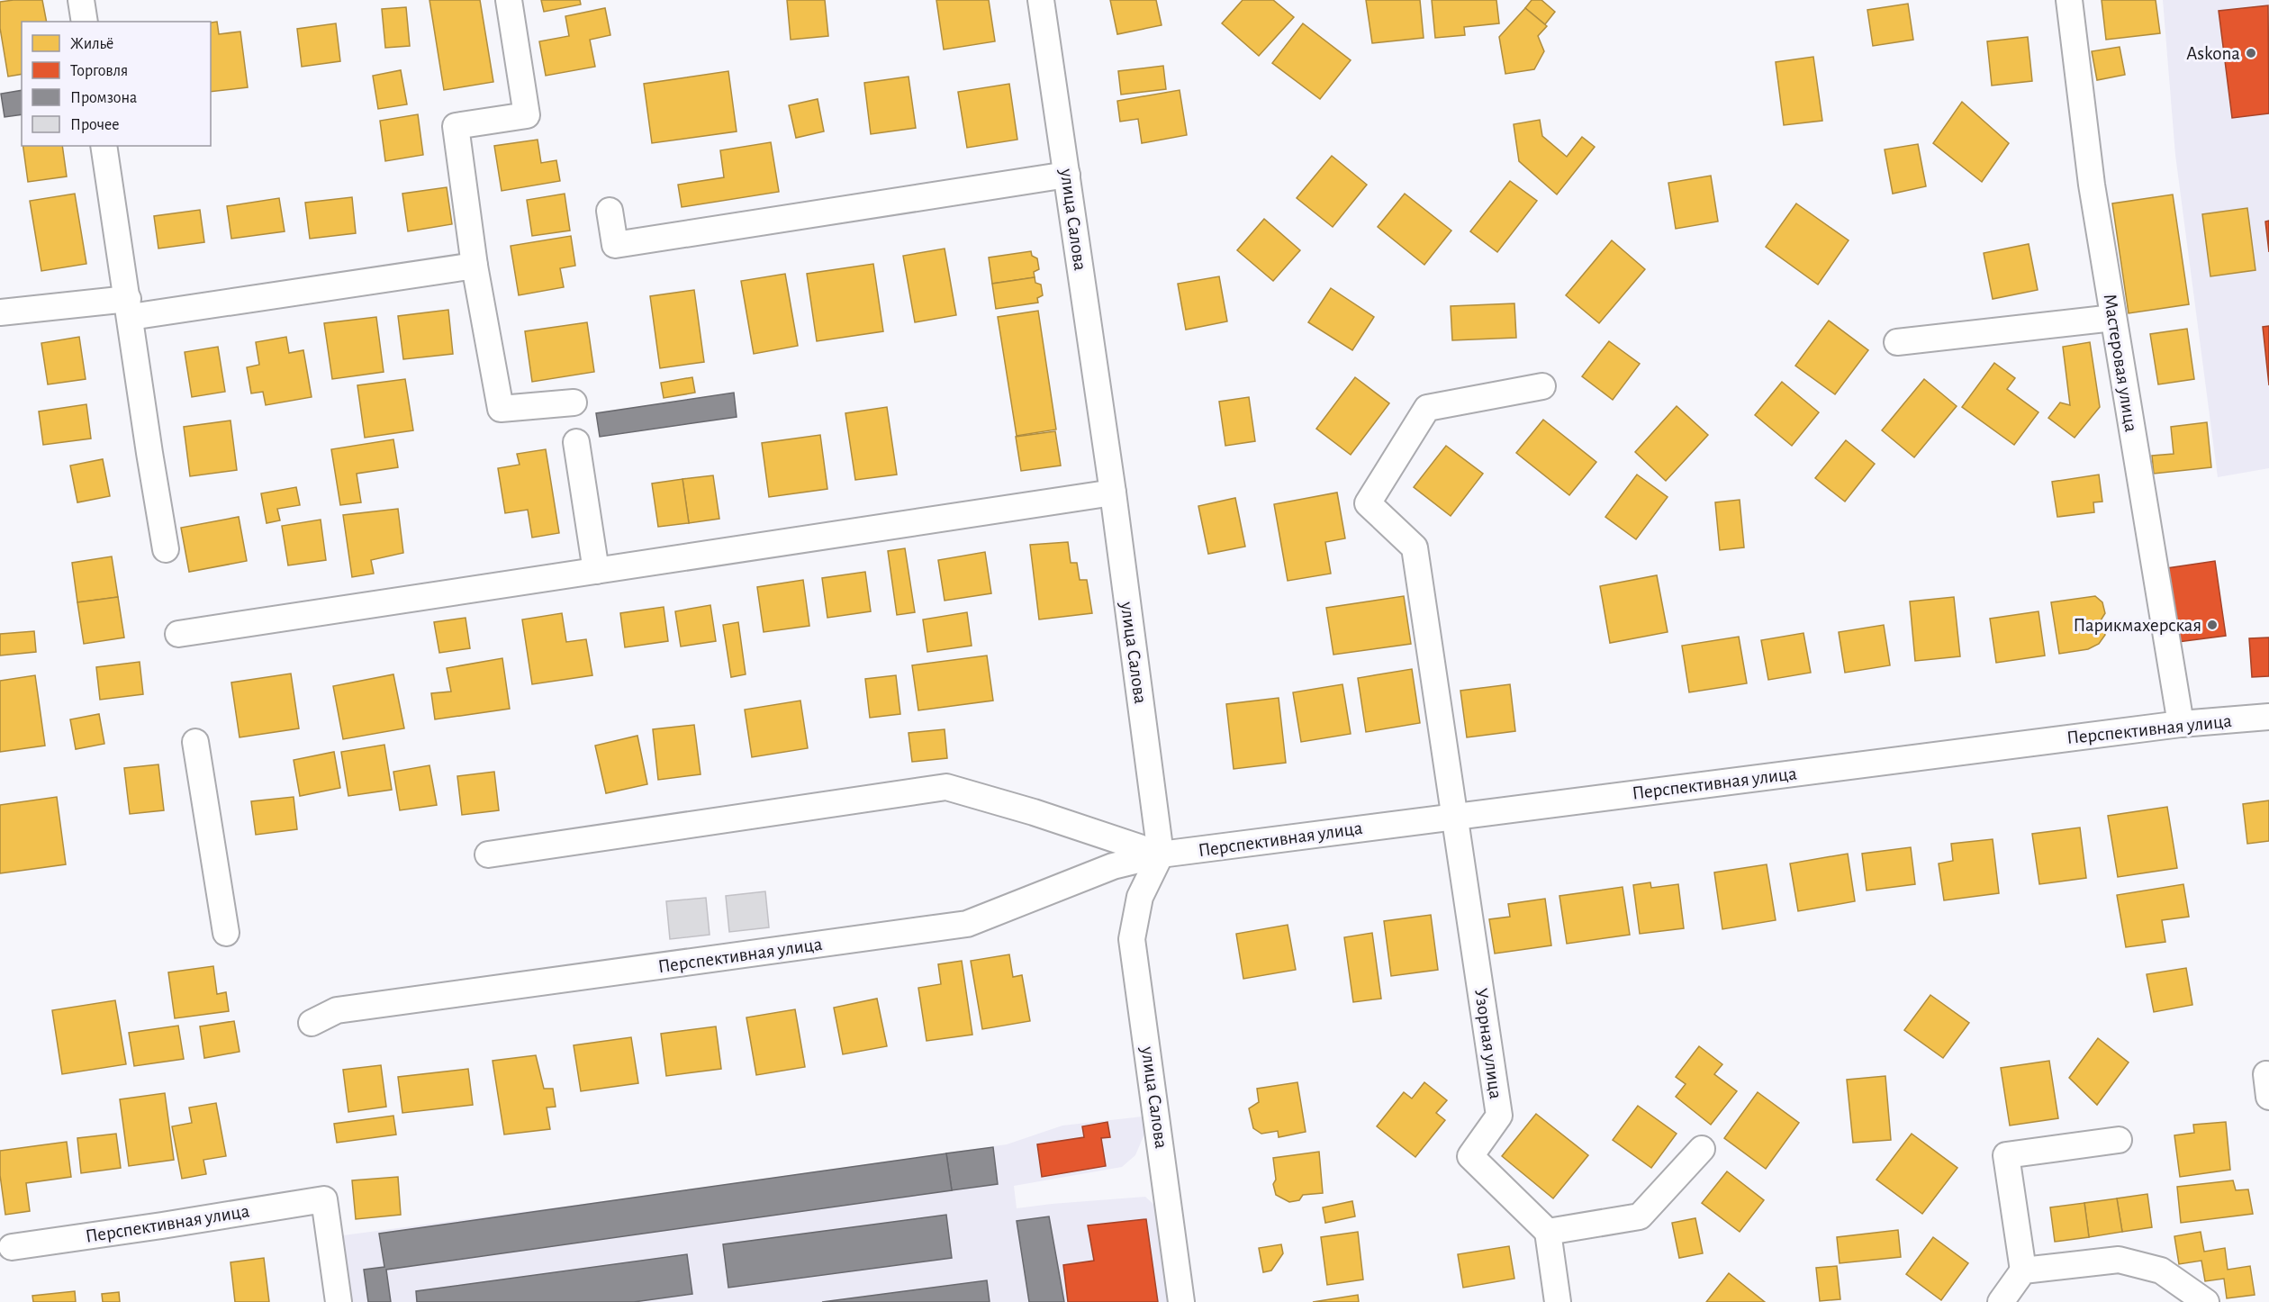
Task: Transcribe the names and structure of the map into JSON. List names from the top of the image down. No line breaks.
{"streets":{"street":["улица Салова","Мастеровая улица","Перспективная улица","Узорная улица"]},"crossings":[["улица Салова","Перспективная улица"],["Мастеровая улица","Перспективная улица"],["Перспективная улица","Узорная улица"]],"places":["Askona","Парикмахерская"],"legend":["Жильё","Торговля","Промзона","Прочее"]}
